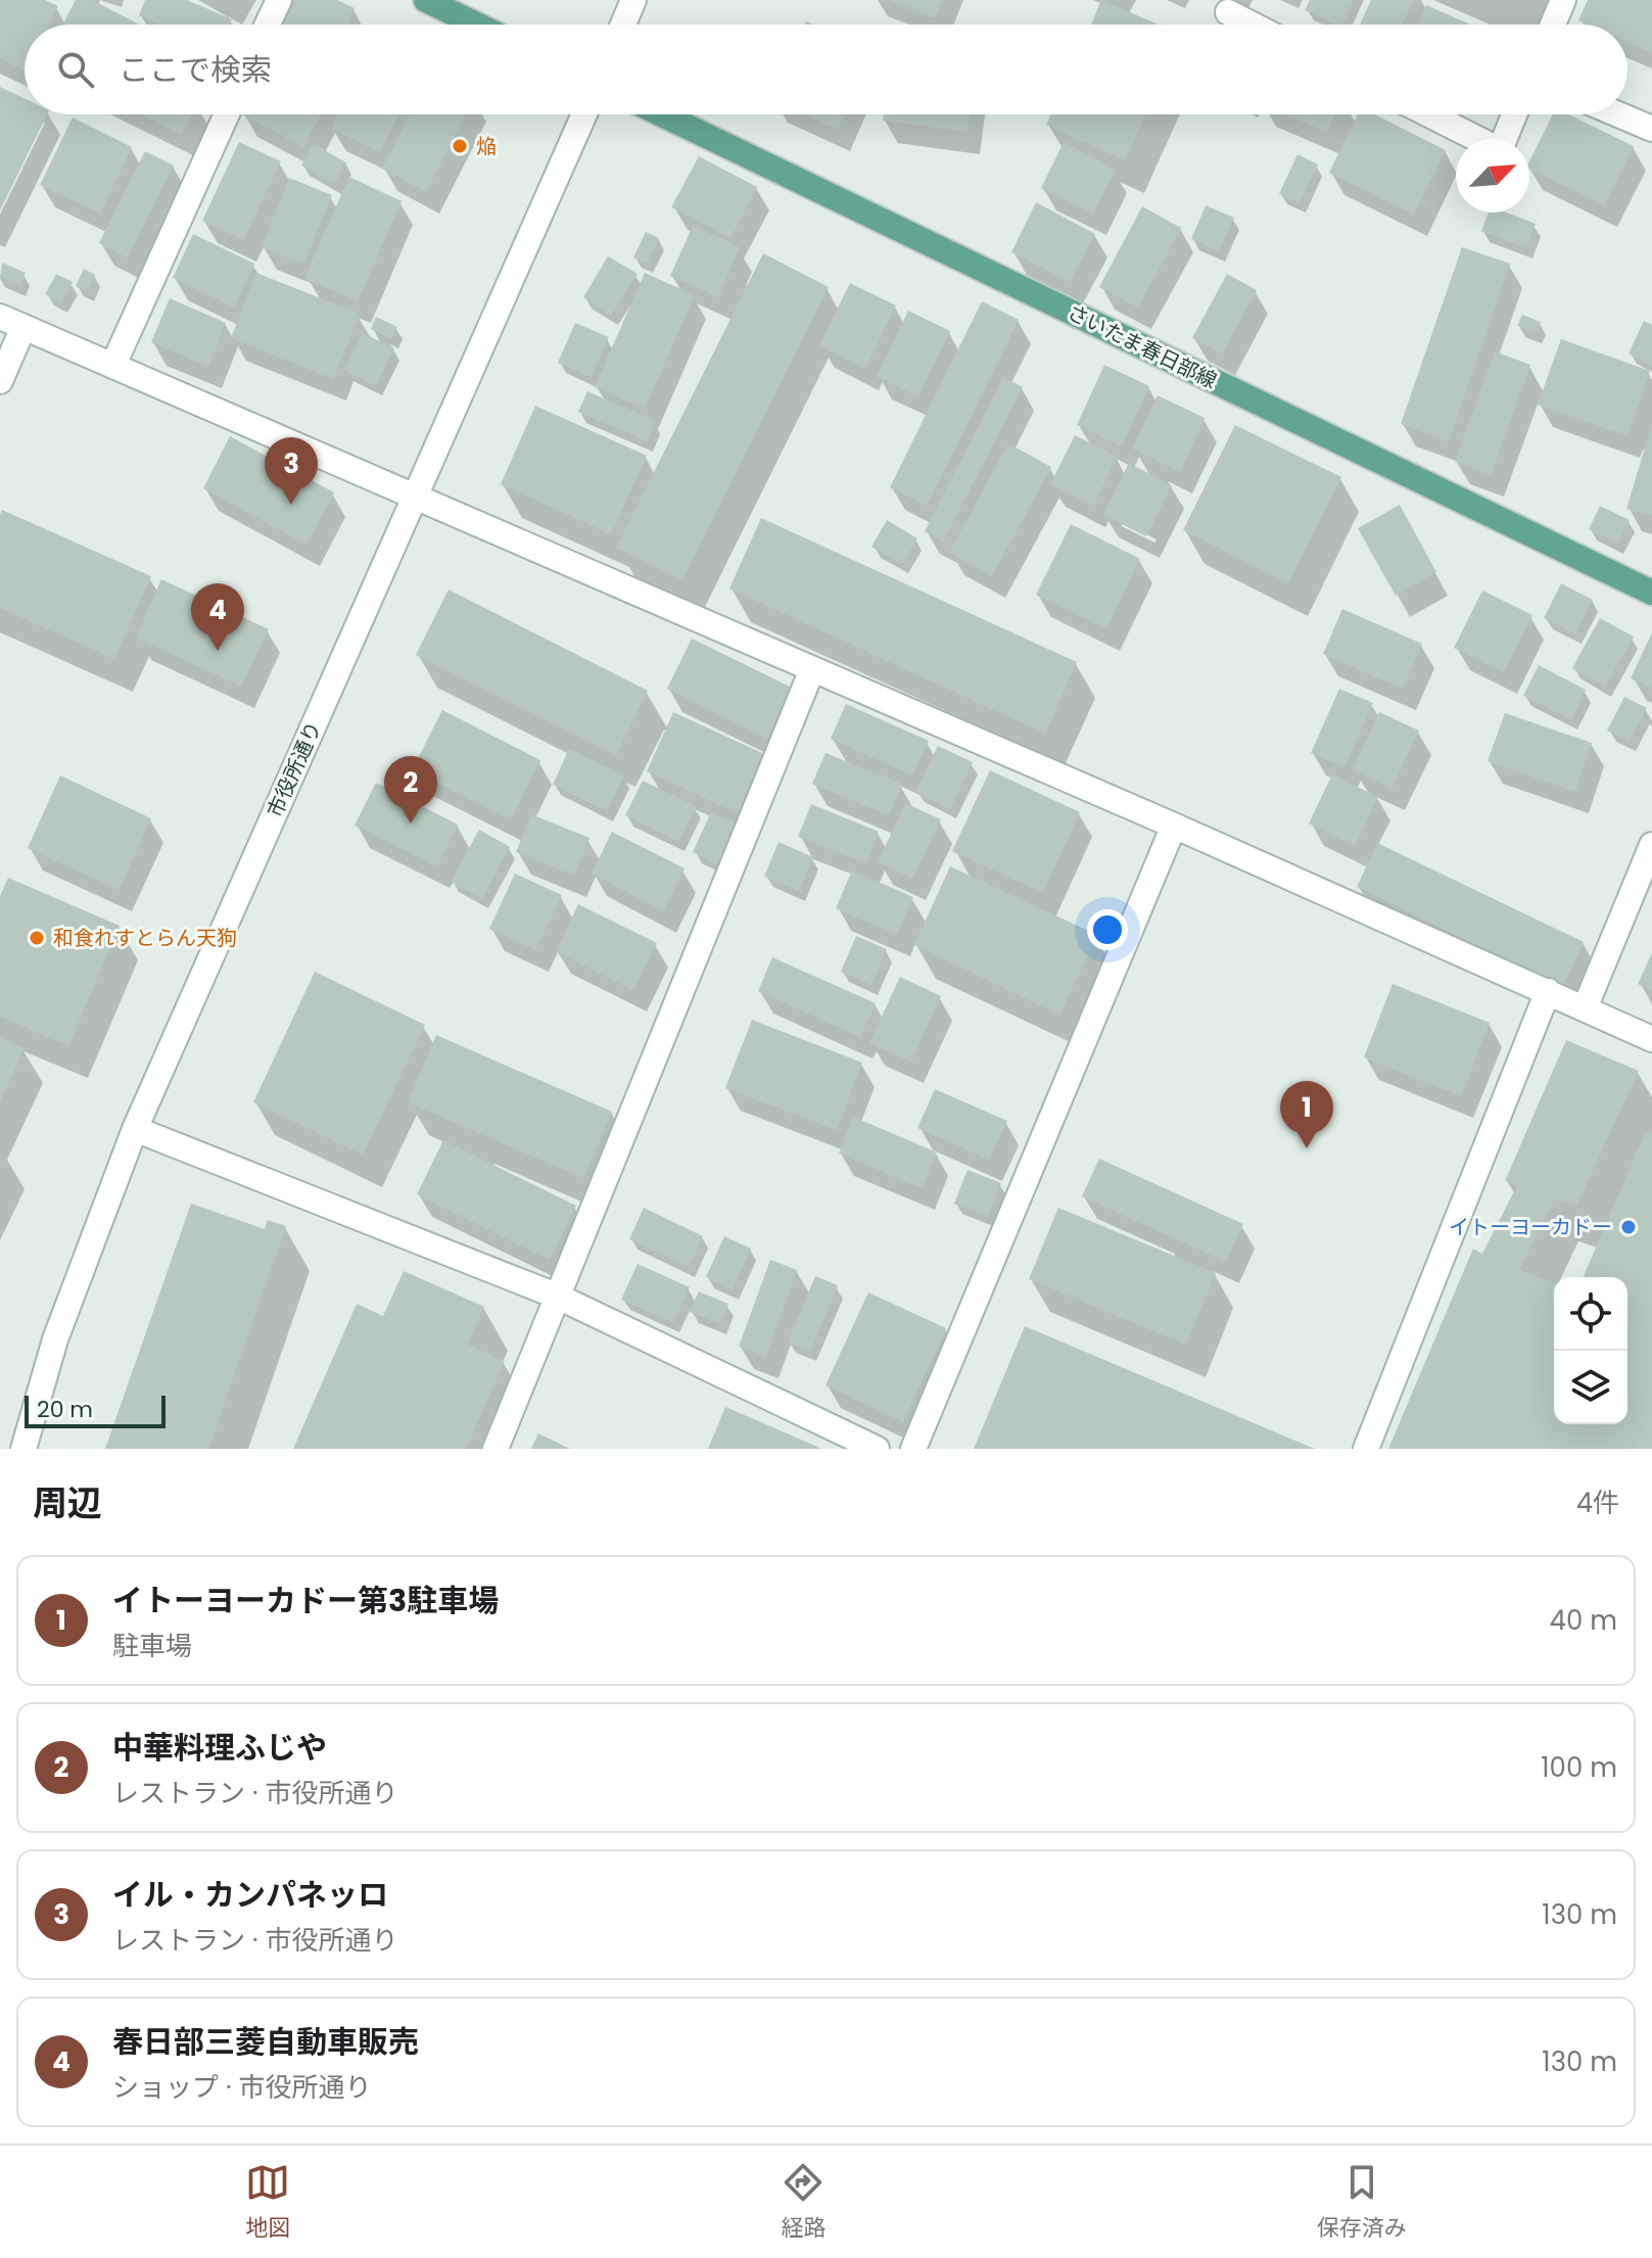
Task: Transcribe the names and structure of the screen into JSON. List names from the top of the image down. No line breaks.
{"streets":{"main road":["さいたま春日部線"],"street":["市役所通り"]},"places":["焔","和食れすとらん天狗","イトーヨーカドー"],"scale_bar":"20 m","north":"top right","page":{"search":"ここで検索","pins":["3","4","2","1"],"scale":"20 m","heading":["周辺","4件"],"list":[{"mark":"1","name":"イトーヨーカドー第3駐車場","note":"駐車場","value":"40 m"},{"mark":"2","name":"中華料理ふじや","note":"レストラン · 市役所通り","value":"100 m"},{"mark":"3","name":"イル・カンパネッロ","note":"レストラン · 市役所通り","value":"130 m"},{"mark":"4","name":"春日部三菱自動車販売","note":"ショップ · 市役所通り","value":"130 m"}],"nav":["地図","経路","保存済み"]}}
